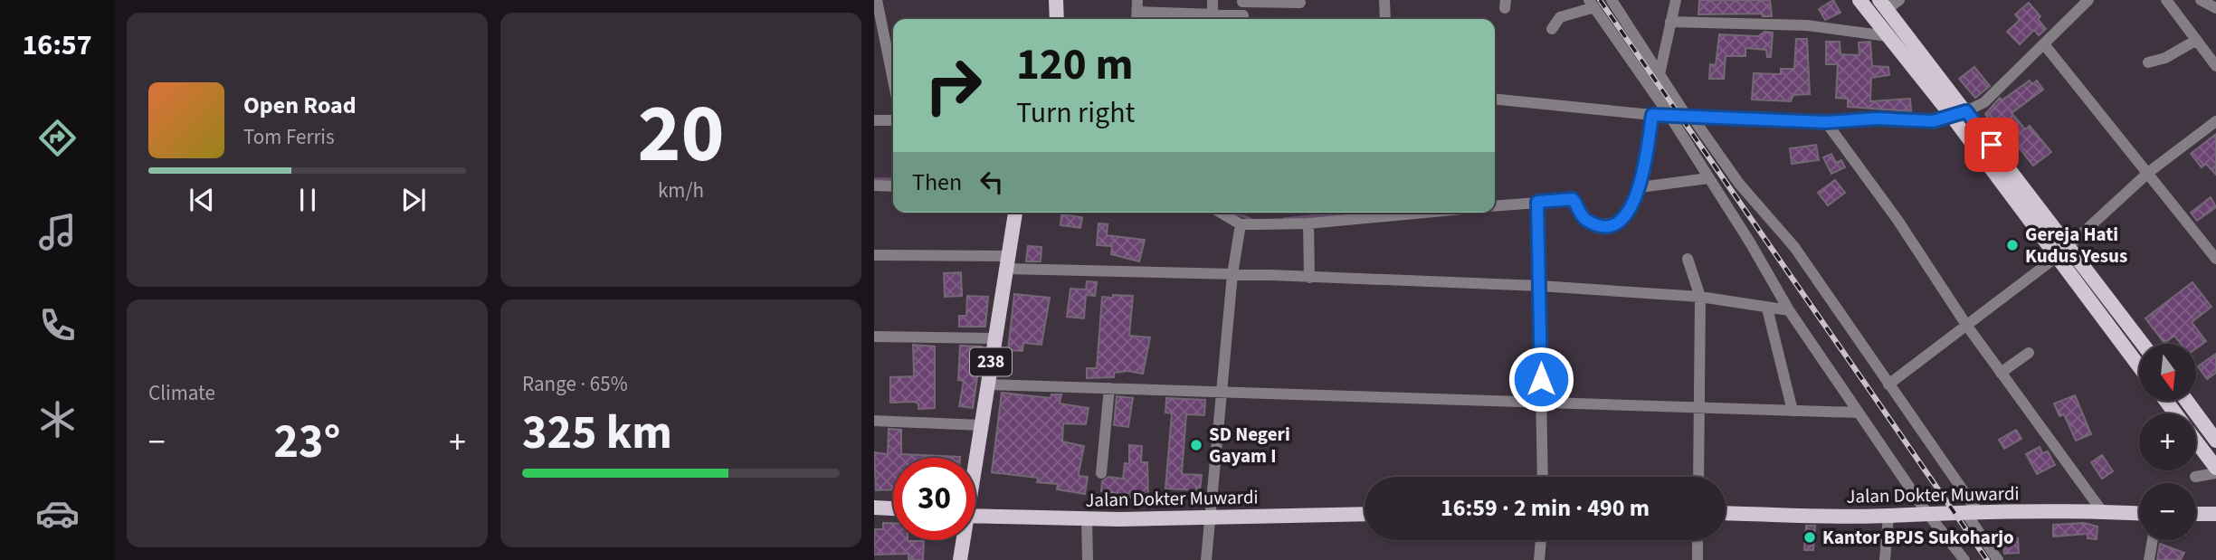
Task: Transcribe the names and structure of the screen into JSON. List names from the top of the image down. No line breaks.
{"streets":{"main road":["238","Jalan Dokter Muwardi"]},"places":["Gereja Hati Kudus Yesus","SD Negeri Gayam I","Kantor BPJS Sukoharjo"],"north":"bottom","page":{"tabs":"16:57","tile":[["20","km/h"],"Climate",["Range · 65%","325 km"]],"turn":["120 m","Turn right"],"song":["Open Road","Tom Ferris"],"then":"Then","map_buttons":["+","−"],"heat":["−","23°","+"],"limit":"30","trip":"16:59 · 2 min · 490 m"}}
